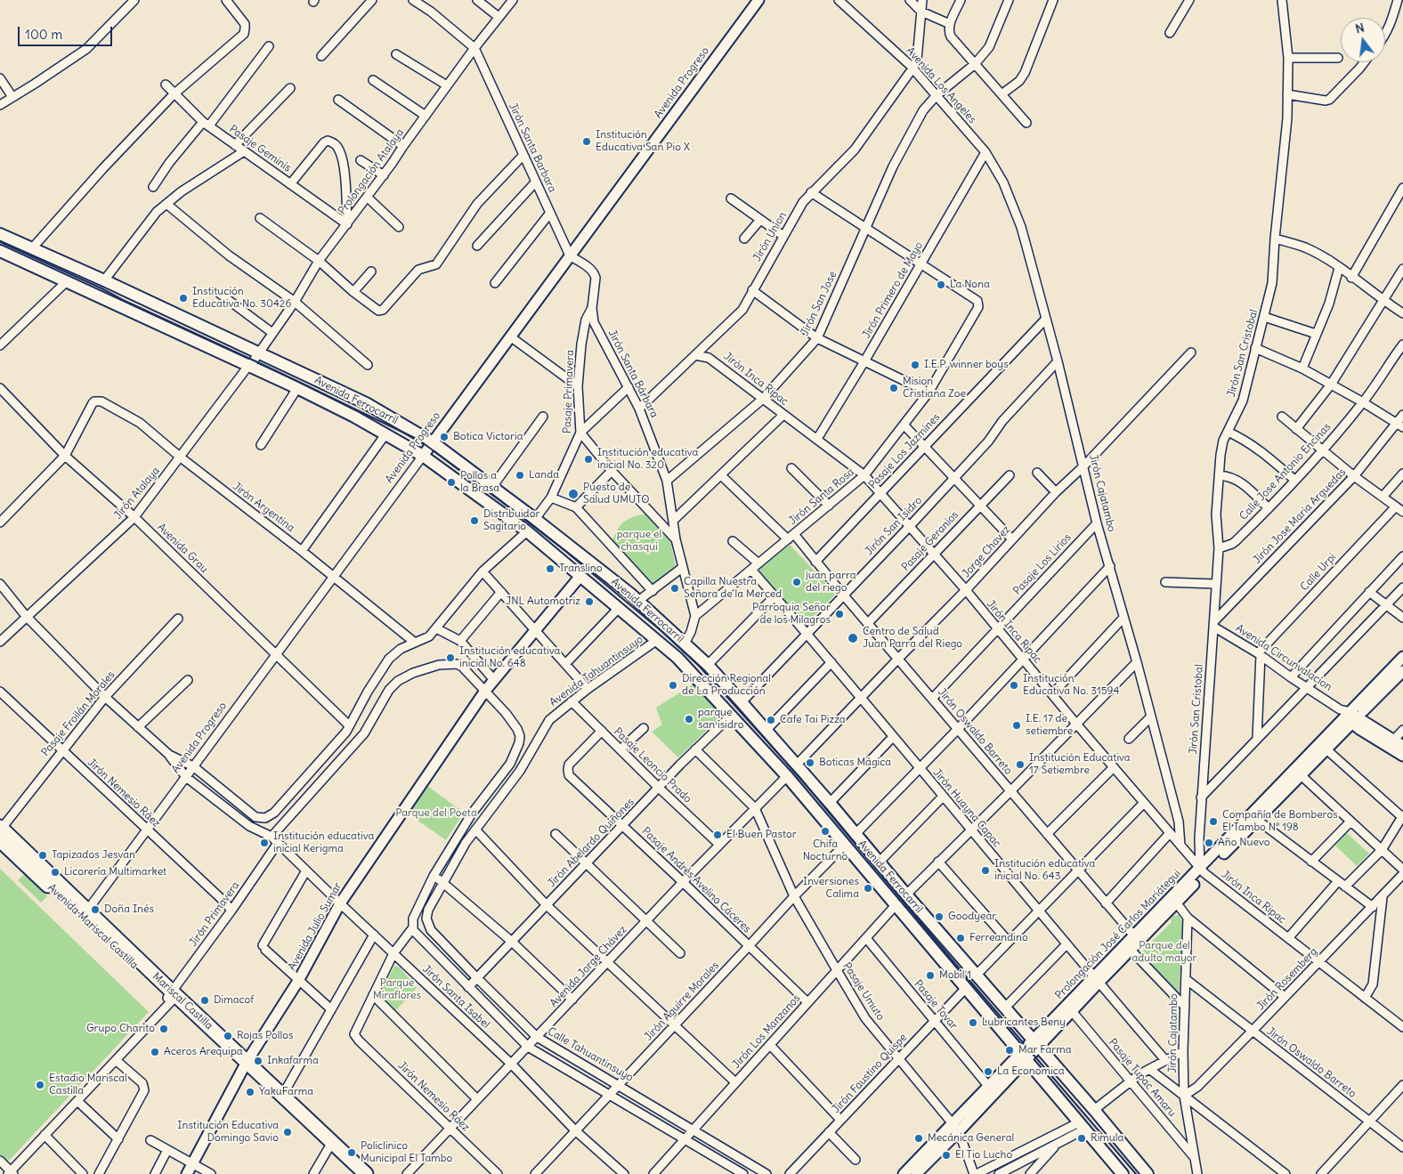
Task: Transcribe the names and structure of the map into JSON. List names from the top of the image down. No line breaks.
{"streets":{"highway":["Avenida Mariscal Castilla","Mariscal Castilla"],"main road":["Avenida Ferrocarril"],"street":["Avenida Progreso","Avenida Los Angeles","Jirón Santa Barbara","Pasaje Geminis","Prolongación Atalaya","Jirón Union","Jirón Primero de Mayo","Jirón San Jose","Jirón San Cristobal","Jirón Santa Bárbara","Jirón Inca Ripac","Pasaje Primavera","Pasaje Los Jazmines","Calle Jose Antonio Encinas","Jirón Atalaya","Jirón Cajatambo","Jirón Santa Rosa","Jirón Argentina","Jirón Jose Maria Arguedas","Jirón San Isidro","Pasaje Geranios","Avenida Grau","Jorge Chavez","Pasaje Los Lirios","Calle Urpi","Avenida Circunvalacion","Avenida Tahuantinsuyo","Pasaje Froilán Morales","Jirón Oswaldo Barreto","Pasaje Leoncio Prado","Jirón Nemesio Ráez","Jirón Huayna Capac","Jirón Abelardo Quiñones","Pasaje Andrés Avelino Cáceres","Jirón Primavera","Avenida Julio Sumar","Prolongación José Carlos Mariátegui","Avenida Jorge Chávez","Jirón Rosemberg","Pasaje Umuto","Jirón Santa Isabel","Jirón Aguirre Morales","Pasaje Tovar","Jirón Los Manzanos","Calle Tahuantinsuyo","Jirón Faustino Quispe","Pasaje Tupac Amaru"]},"crossings":[["Avenida Progreso","Jirón Santa Barbara"],["Avenida Progreso","Jirón Santa Bárbara"],["Avenida Progreso","Avenida Ferrocarril"],["Avenida Progreso","Jirón Argentina"],["Avenida Progreso","Avenida Grau"],["Avenida Progreso","Jirón Nemesio Ráez"],["Avenida Progreso","Mariscal Castilla"],["Avenida Los Angeles","Jirón Union"],["Avenida Los Angeles","Jirón Primero de Mayo"],["Avenida Los Angeles","Jirón San Jose"],["Avenida Los Angeles","Jirón Cajatambo"],["Jirón Santa Barbara","Prolongación Atalaya"],["Jirón Santa Barbara","Jirón Santa Bárbara"],["Pasaje Geminis","Prolongación Atalaya"],["Prolongación Atalaya","Avenida Ferrocarril"],["Prolongación Atalaya","Jirón Atalaya"],["Jirón Union","Jirón Santa Bárbara"],["Jirón Union","Jirón Inca Ripac"],["Jirón Primero de Mayo","Jirón Inca Ripac"],["Jirón Primero de Mayo","Jirón Cajatambo"],["Jirón Primero de Mayo","Jirón Santa Rosa"],["Jirón San Jose","Jirón Santa Bárbara"],["Jirón San Jose","Jirón Inca Ripac"],["Jirón San Cristobal","Jirón Inca Ripac"],["Jirón San Cristobal","Calle Jose Antonio Encinas"],["Jirón San Cristobal","Jirón Jose Maria Arguedas"],["Jirón San Cristobal","Avenida Circunvalacion"],["Jirón San Cristobal","Prolongación José Carlos Mariátegui"],["Jirón Santa Bárbara","Pasaje Primavera"],["Jirón Inca Ripac","Pasaje Los Jazmines"],["Jirón Inca Ripac","Jirón Cajatambo"],["Jirón Inca Ripac","Jirón Santa Rosa"],["Jirón Inca Ripac","Jirón San Isidro"],["Jirón Inca Ripac","Pasaje Geranios"],["Jirón Inca Ripac","Jorge Chavez"],["Jirón Inca Ripac","Pasaje Los Lirios"],["Jirón Inca Ripac","Prolongación José Carlos Mariátegui"],["Jirón Inca Ripac","Jirón Rosemberg"],["Pasaje Primavera","Avenida Ferrocarril"],["Avenida Ferrocarril","Jirón Atalaya"],["Avenida Ferrocarril","Jirón San Isidro"],["Avenida Ferrocarril","Jorge Chavez"],["Avenida Ferrocarril","Avenida Tahuantinsuyo"],["Avenida Ferrocarril","Jirón Abelardo Quiñones"],["Avenida Ferrocarril","Avenida Julio Sumar"],["Avenida Ferrocarril","Prolongación José Carlos Mariátegui"],["Avenida Ferrocarril","Avenida Jorge Chávez"],["Avenida Ferrocarril","Jirón Aguirre Morales"],["Avenida Ferrocarril","Jirón Los Manzanos"],["Avenida Ferrocarril","Jirón Faustino Quispe"],["Pasaje Los Jazmines","Jirón Cajatambo"],["Pasaje Los Jazmines","Jirón Oswaldo Barreto"],["Jirón Atalaya","Jirón Argentina"],["Jirón Atalaya","Avenida Grau"],["Jirón Cajatambo","Jirón San Isidro"],["Jirón Cajatambo","Jorge Chavez"],["Jirón Cajatambo","Pasaje Los Lirios"],["Jirón Cajatambo","Jirón Oswaldo Barreto"],["Jirón Cajatambo","Jirón Rosemberg"],["Jirón Cajatambo","Pasaje Tupac Amaru"],["Jirón Santa Rosa","Jirón Oswaldo Barreto"],["Jirón Santa Rosa","Jirón Huayna Capac"],["Jirón Argentina","Avenida Grau"],["Jirón Jose Maria Arguedas","Avenida Circunvalacion"],["Jirón San Isidro","Jirón Oswaldo Barreto"],["Jirón San Isidro","Jirón Huayna Capac"],["Pasaje Geranios","Jirón Oswaldo Barreto"],["Jorge Chavez","Jirón Oswaldo Barreto"],["Jorge Chavez","Jirón Huayna Capac"],["Pasaje Los Lirios","Jirón Oswaldo Barreto"],["Calle Urpi","Avenida Circunvalacion"],["Avenida Circunvalacion","Prolongación José Carlos Mariátegui"],["Avenida Tahuantinsuyo","Pasaje Leoncio Prado"],["Avenida Tahuantinsuyo","Calle Tahuantinsuyo"],["Pasaje Froilán Morales","Jirón Nemesio Ráez"],["Pasaje Froilán Morales","Avenida Mariscal Castilla"],["Pasaje Froilán Morales","Mariscal Castilla"],["Jirón Oswaldo Barreto","Prolongación José Carlos Mariátegui"],["Jirón Oswaldo Barreto","Jirón Rosemberg"],["Pasaje Leoncio Prado","Jirón Abelardo Quiñones"],["Pasaje Leoncio Prado","Pasaje Andrés Avelino Cáceres"],["Pasaje Leoncio Prado","Avenida Jorge Chávez"],["Jirón Nemesio Ráez","Jirón Primavera"],["Jirón Nemesio Ráez","Avenida Jorge Chávez"],["Jirón Huayna Capac","Prolongación José Carlos Mariátegui"],["Jirón Abelardo Quiñones","Pasaje Andrés Avelino Cáceres"],["Jirón Abelardo Quiñones","Calle Tahuantinsuyo"],["Pasaje Andrés Avelino Cáceres","Avenida Jorge Chávez"],["Pasaje Andrés Avelino Cáceres","Jirón Aguirre Morales"],["Pasaje Andrés Avelino Cáceres","Jirón Los Manzanos"],["Jirón Primavera","Avenida Mariscal Castilla"],["Jirón Primavera","Jirón Santa Isabel"],["Jirón Primavera","Mariscal Castilla"],["Avenida Mariscal Castilla","Avenida Julio Sumar"],["Avenida Mariscal Castilla","Mariscal Castilla"],["Avenida Julio Sumar","Jirón Santa Isabel"],["Prolongación José Carlos Mariátegui","Pasaje Umuto"],["Prolongación José Carlos Mariátegui","Pasaje Tovar"],["Prolongación José Carlos Mariátegui","Pasaje Tupac Amaru"],["Avenida Jorge Chávez","Pasaje Umuto"],["Avenida Jorge Chávez","Jirón Santa Isabel"],["Avenida Jorge Chávez","Calle Tahuantinsuyo"],["Pasaje Umuto","Jirón Aguirre Morales"],["Pasaje Umuto","Jirón Los Manzanos"],["Pasaje Umuto","Jirón Faustino Quispe"],["Jirón Santa Isabel","Jirón Aguirre Morales"],["Jirón Aguirre Morales","Calle Tahuantinsuyo"],["Pasaje Tovar","Jirón Los Manzanos"],["Pasaje Tovar","Jirón Faustino Quispe"],["Jirón Los Manzanos","Calle Tahuantinsuyo"]],"parks":["parque el chasqui","Parque del Poeta","Parque del adulto mayor","Parque Miraflores"],"places":["Institución Educativa San Pio X","La Nona","Institución Educativa No. 30426","I.E.P. winner boys","Mision Cristiana Zoe","Botica Victoria","Institución educativa inicial No. 320","Landa","Pollos a la Brasa","Puesto de Salud UMUTO","Distribuidor Sagitario","Translino","juan parra del riego","Capilla Nuestra Señora de la Merced","JNL Automotriz","Parroquia Señor de los Milagros","Centro de Salud Juan Parra del Riego","Institución educativa inicial No. 648","Dirección Regional de La Producción","Institución Educativa No. 31594","parque san isidro","Cafe Tai Pizza","I.E. 17 de setiembre","Boticas Mágica","Institución Educativa 17 Setiembre","Compañía de Bomberos El Tambo Nº 198","Chifa Nocturno","El Buen Pastor","Institución educativa inicial Kerigma","Año Nuevo","Tapizados Jesvan","Institución educativa inicial No. 643","Licorería Multimarket","Inversiones Calima","Doña Inés","Goodyear","Ferreandino","Mobil 1","Dimacof","Lubricantes Beny","Grupo Charito","Rojas Pollos","Mar Farma","Aceros Arequipa","Inkafarma","La Economica","Estadio Mariscal Castilla","YakuFarma","Institución Educativa Domingo Savio","Mecánica General","Rimula","Policlinico Municipal El Tambo","El Tio Lucho"],"scale_bar":"100 m","north":"top"}
